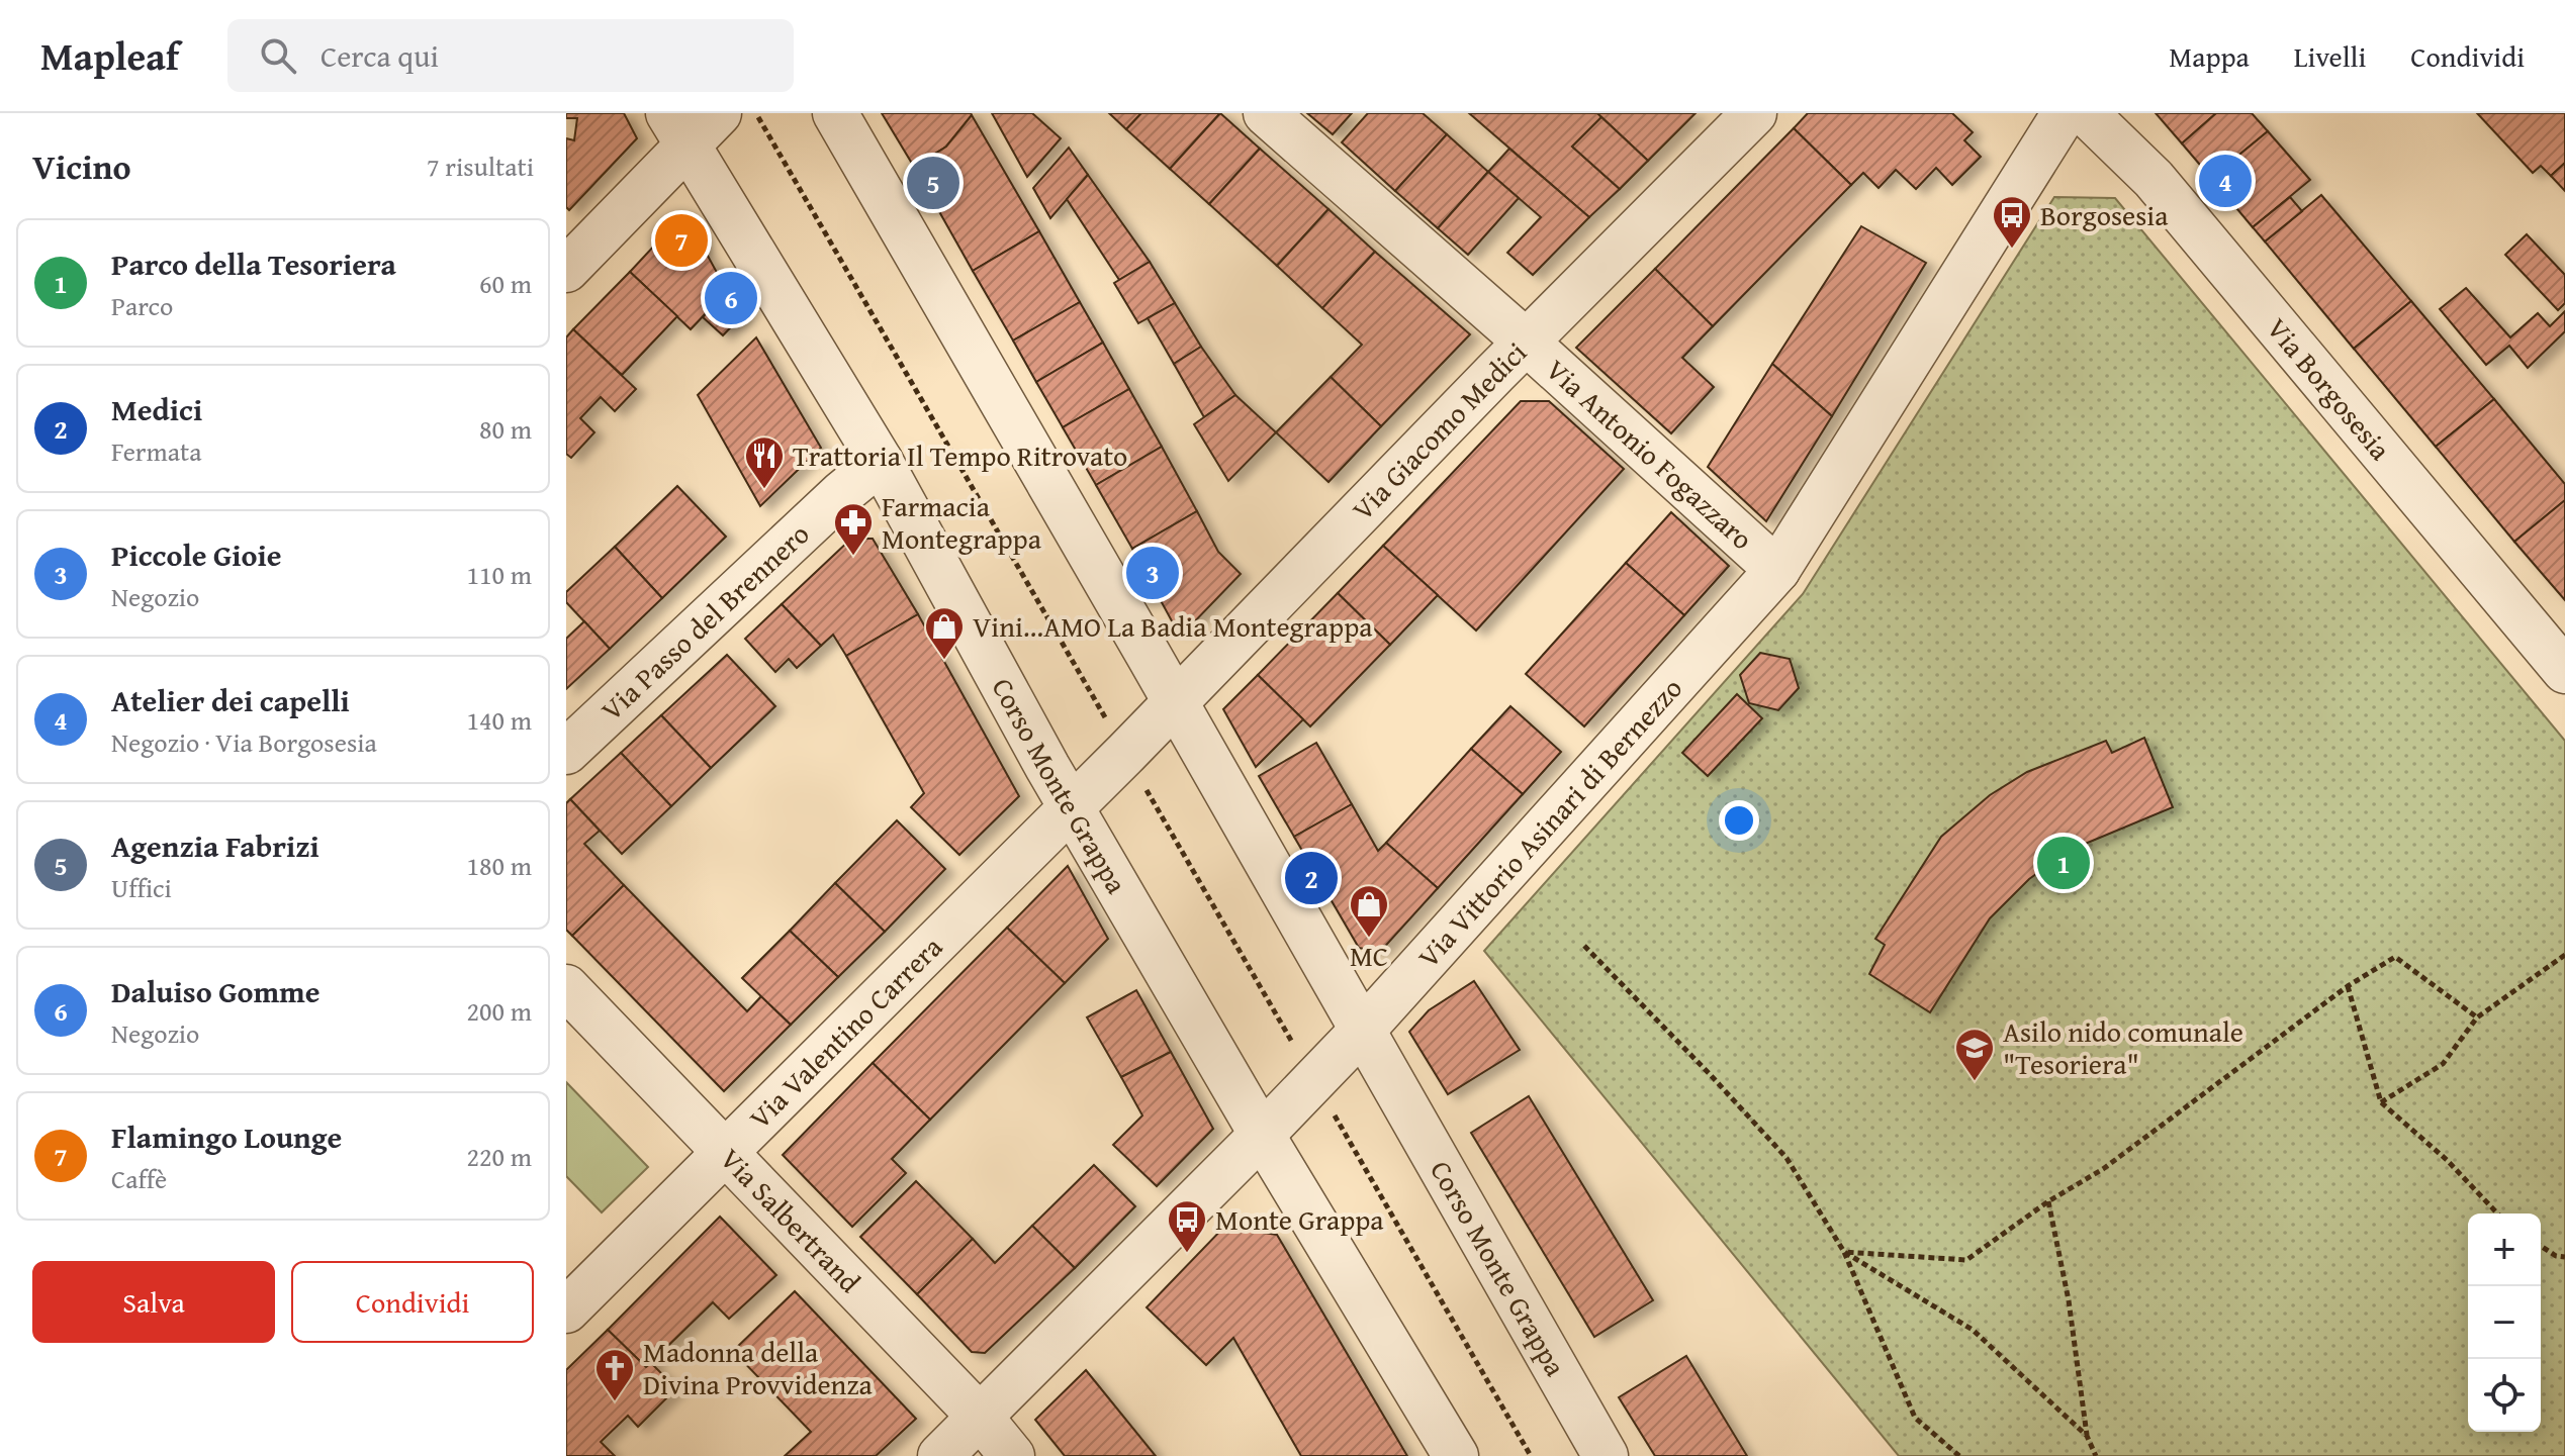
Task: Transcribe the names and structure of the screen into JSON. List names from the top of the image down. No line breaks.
{"streets":{"street":["Via Borgosesia","Via Giacomo Medici","Via Antonio Fogazzaro","Via Passo del Brennero","Corso Monte Grappa","Via Vittorio Asinari di Bernezzo","Via Valentino Carrera","Via Salbertrand"]},"crossings":[["Via Giacomo Medici","Via Antonio Fogazzaro"],["Via Giacomo Medici","Corso Monte Grappa"],["Via Giacomo Medici","Via Valentino Carrera"],["Via Antonio Fogazzaro","Via Vittorio Asinari di Bernezzo"],["Via Passo del Brennero","Corso Monte Grappa"],["Corso Monte Grappa","Via Vittorio Asinari di Bernezzo"],["Corso Monte Grappa","Via Valentino Carrera"],["Via Vittorio Asinari di Bernezzo","Via Salbertrand"],["Via Valentino Carrera","Via Salbertrand"]],"places":{"bus stop":["Borgosesia","Monte Grappa"],"restaurant":["Trattoria Il Tempo Ritrovato"],"pharmacy":["Farmacia Montegrappa"],"shop":["Vini...AMO La Badia Montegrappa","MC"],"school or university":["Asilo nido comunale \"Tesoriera\""],"church":["Madonna della Divina Provvidenza"]},"page":{"header":"Mapleaf","search":"Cerca qui","nav":["Mappa","Livelli","Condividi"],"heading":["Vicino","7 risultati"],"pins":["4","5","7","6","3","1","2"],"list":[{"mark":"1","name":"Parco della Tesoriera","note":"Parco","value":"60 m"},{"mark":"2","name":"Medici","note":"Fermata","value":"80 m"},{"mark":"3","name":"Piccole Gioie","note":"Negozio","value":"110 m"},{"mark":"4","name":"Atelier dei capelli","note":"Negozio · Via Borgosesia","value":"140 m"},{"mark":"5","name":"Agenzia Fabrizi","note":"Uffici","value":"180 m"},{"mark":"6","name":"Daluiso Gomme","note":"Negozio","value":"200 m"},{"mark":"7","name":"Flamingo Lounge","note":"Caffè","value":"220 m"}],"map_buttons":["+","−"],"buttons":["Salva","Condividi"]}}
